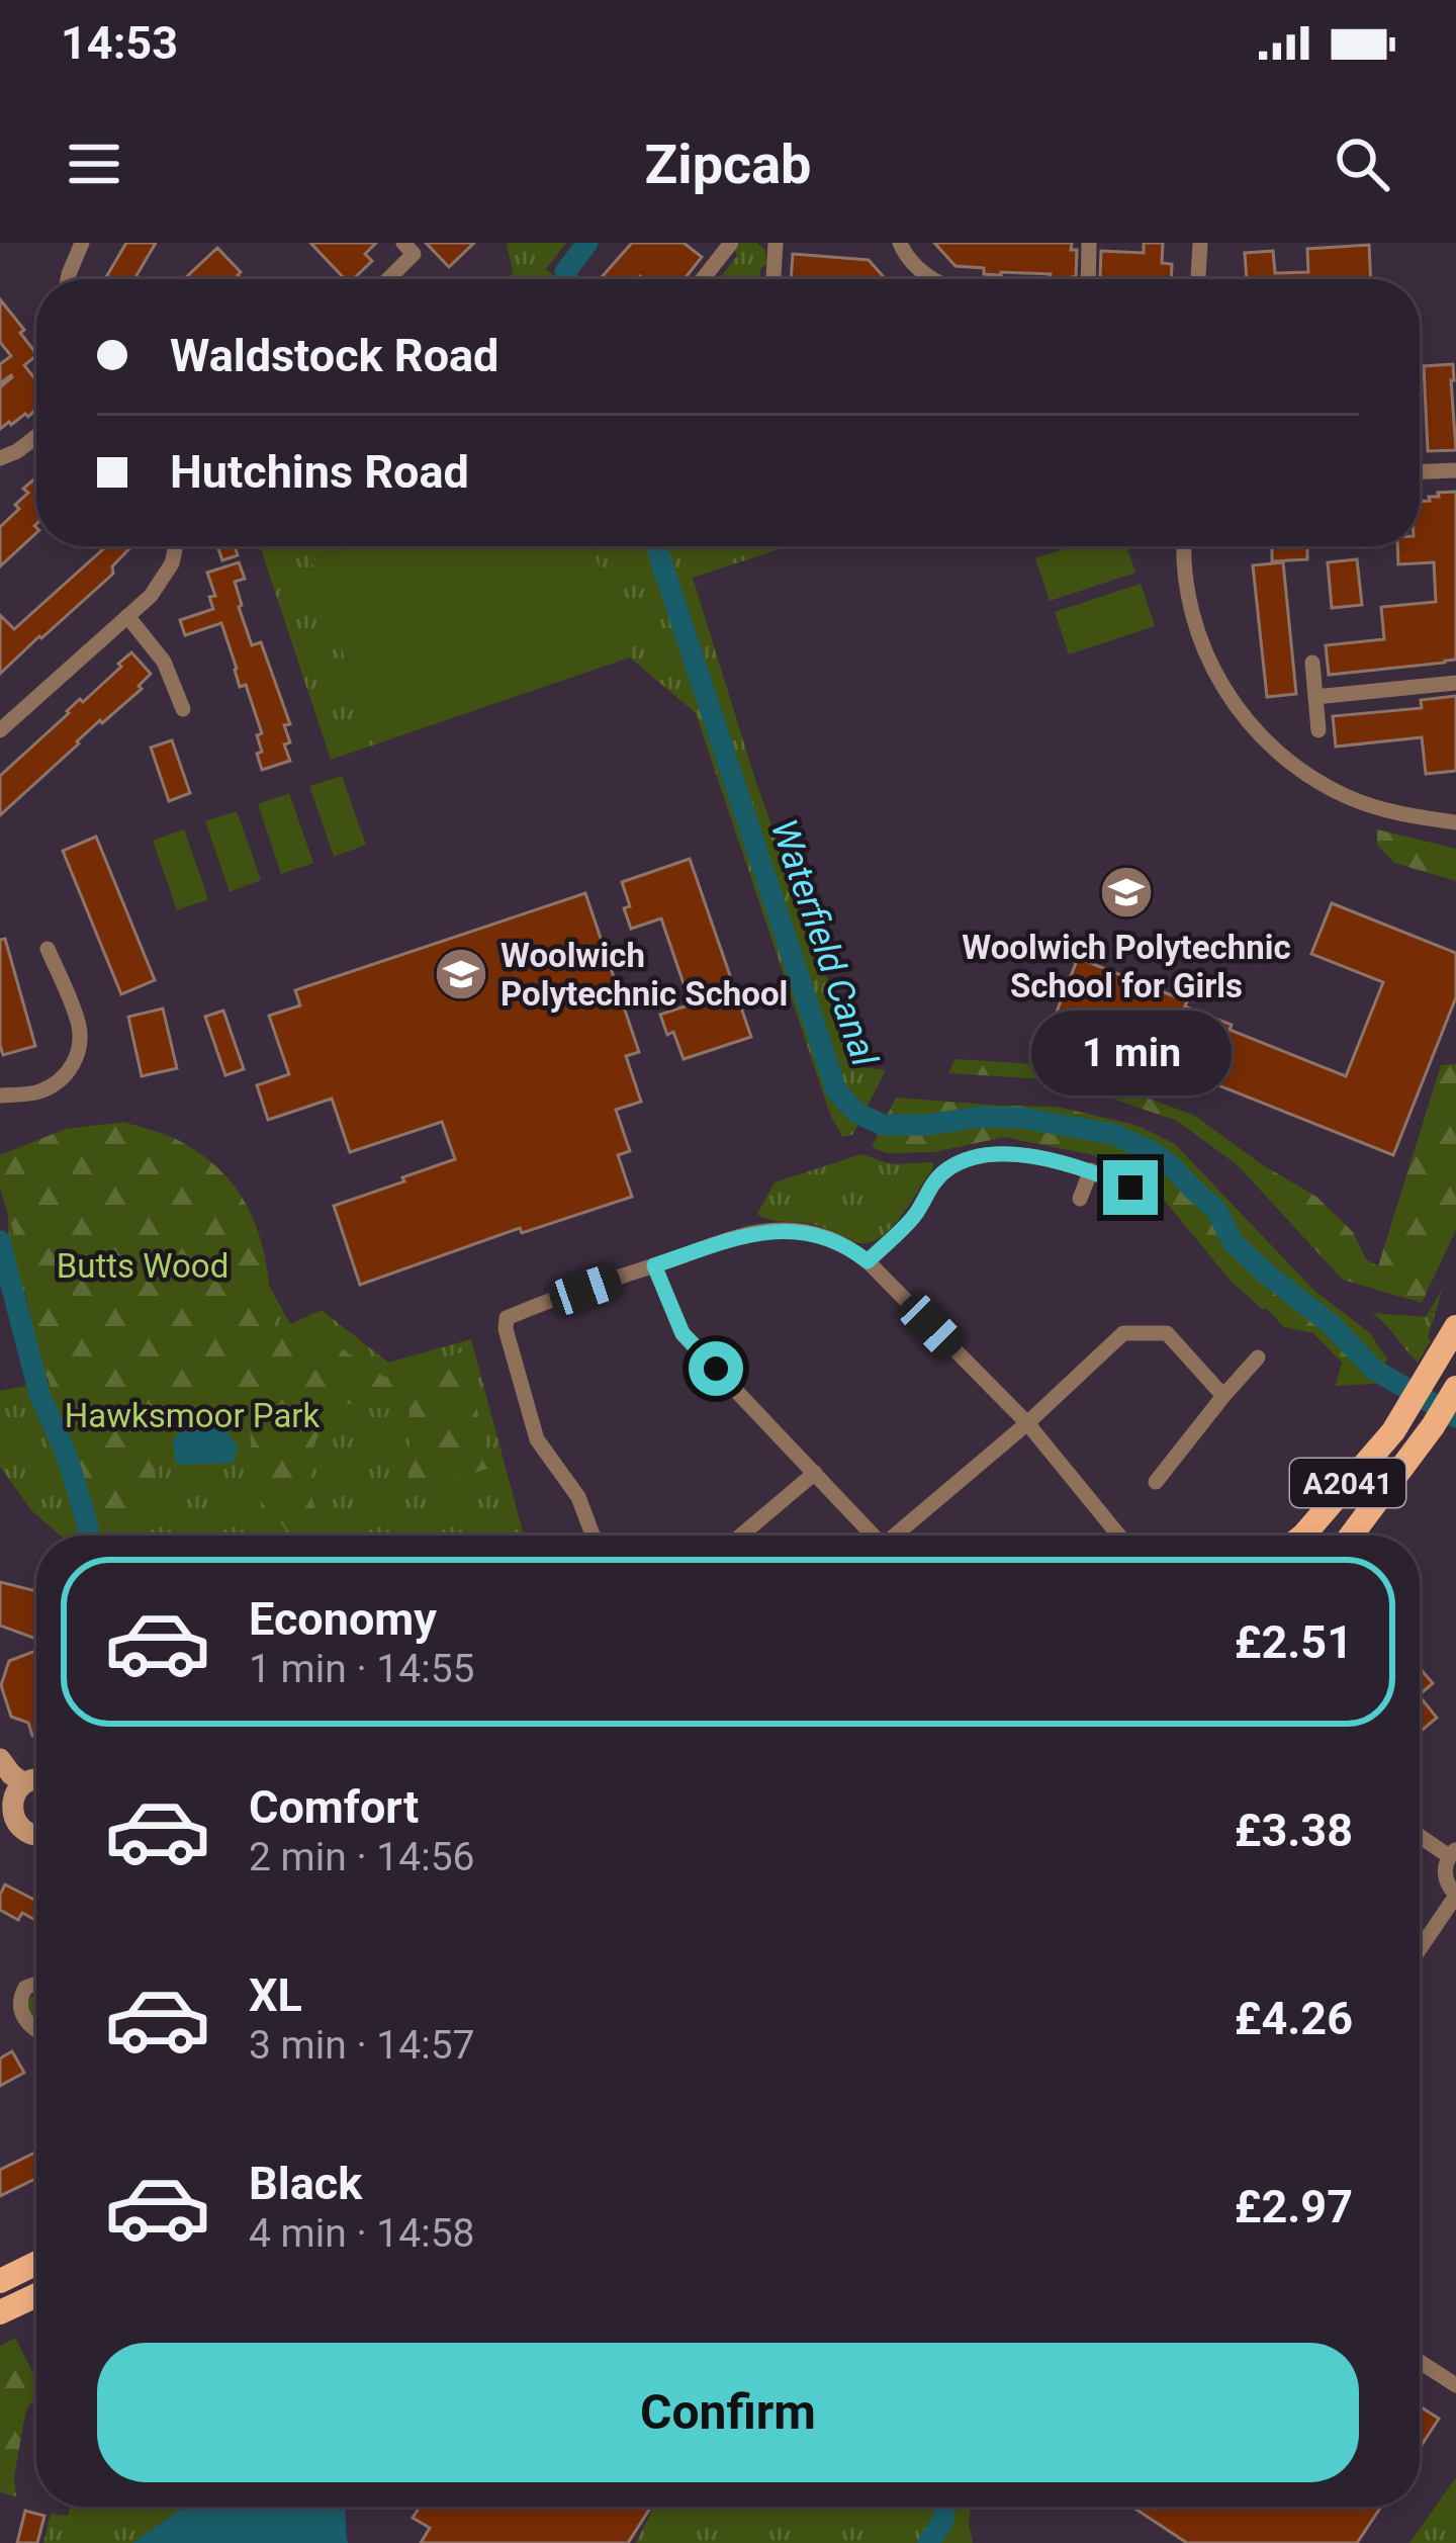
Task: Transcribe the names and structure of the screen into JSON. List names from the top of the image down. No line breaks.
{"streets":{"main road":["A2041"]},"water":["Waterfield Canal"],"parks":["Butts Wood","Hawksmoor Park"],"places":{"school or university":["Woolwich Polytechnic School for Girls","Woolwich Polytechnic School"]},"page":{"status":"14:53","header":"Zipcab","banner":["Waldstock Road","Hutchins Road"],"bubble":"1 min","list":[{"name":"Economy","note":"1 min · 14:55","value":"£2.51"},{"name":"Comfort","note":"2 min · 14:56","value":"£3.38"},{"name":"XL","note":"3 min · 14:57","value":"£4.26"},{"name":"Black","note":"4 min · 14:58","value":"£2.97"}],"buttons":"Confirm"}}
